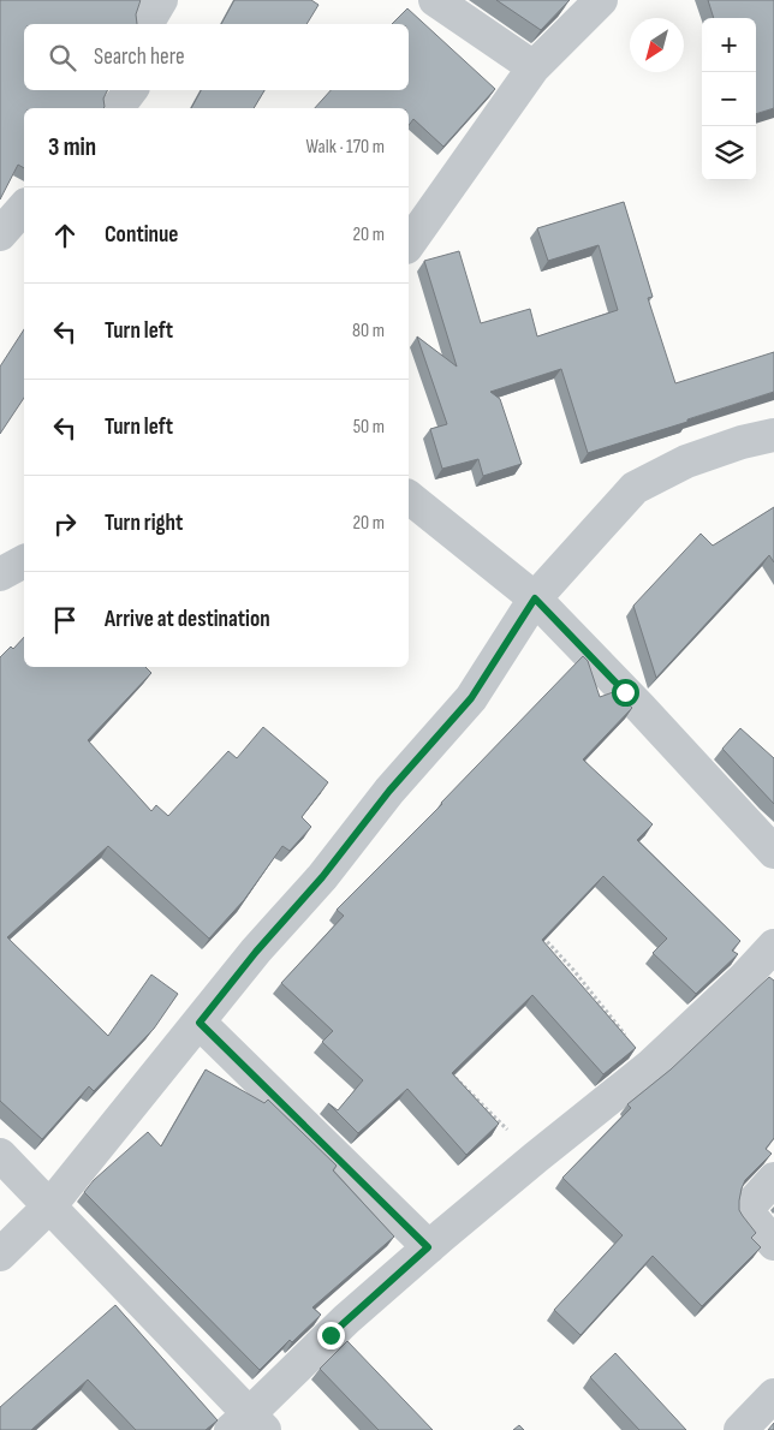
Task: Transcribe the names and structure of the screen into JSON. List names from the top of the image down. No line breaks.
{"north":"bottom left","page":{"map_buttons":["+","−"],"search":"Search here","heading":["3 min","Walk · 170 m"],"list":[["Continue","20 m"],["Turn left","80 m"],["Turn left","50 m"],["Turn right","20 m"],"Arrive at destination"]}}
